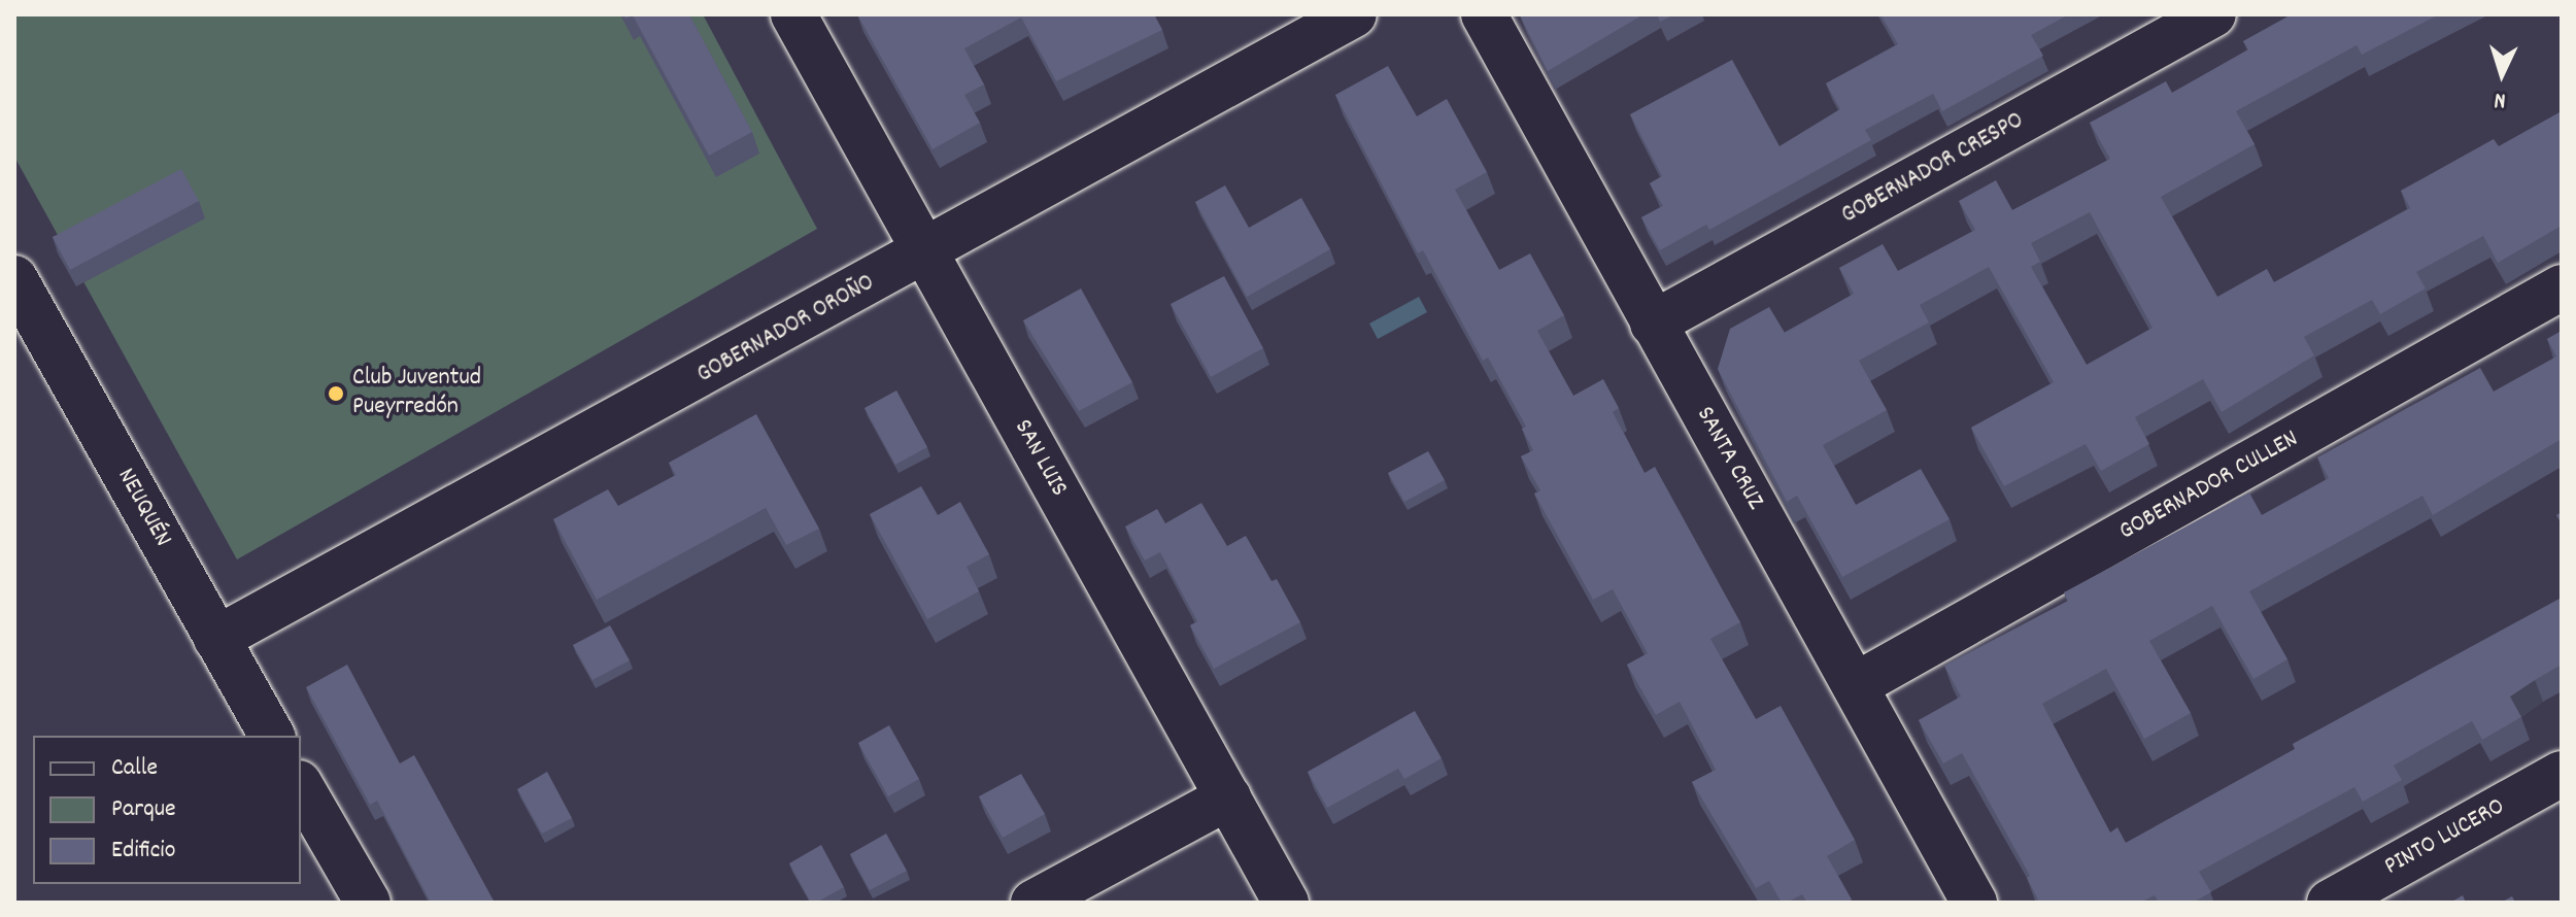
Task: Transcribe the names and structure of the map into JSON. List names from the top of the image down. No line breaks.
{"streets":{"street":["GOBERNADOR CRESPO","GOBERNADOR OROÑO","SAN LUIS","SANTA CRUZ","GOBERNADOR CULLEN","NEUQUÉN","PINTO LUCERO"]},"crossings":[["GOBERNADOR CRESPO","SANTA CRUZ"],["GOBERNADOR OROÑO","SAN LUIS"],["GOBERNADOR OROÑO","NEUQUÉN"],["SANTA CRUZ","GOBERNADOR CULLEN"]],"places":["Club Juventud Pueyrredón"],"legend":["Calle","Parque","Edificio"],"north":"bottom"}
